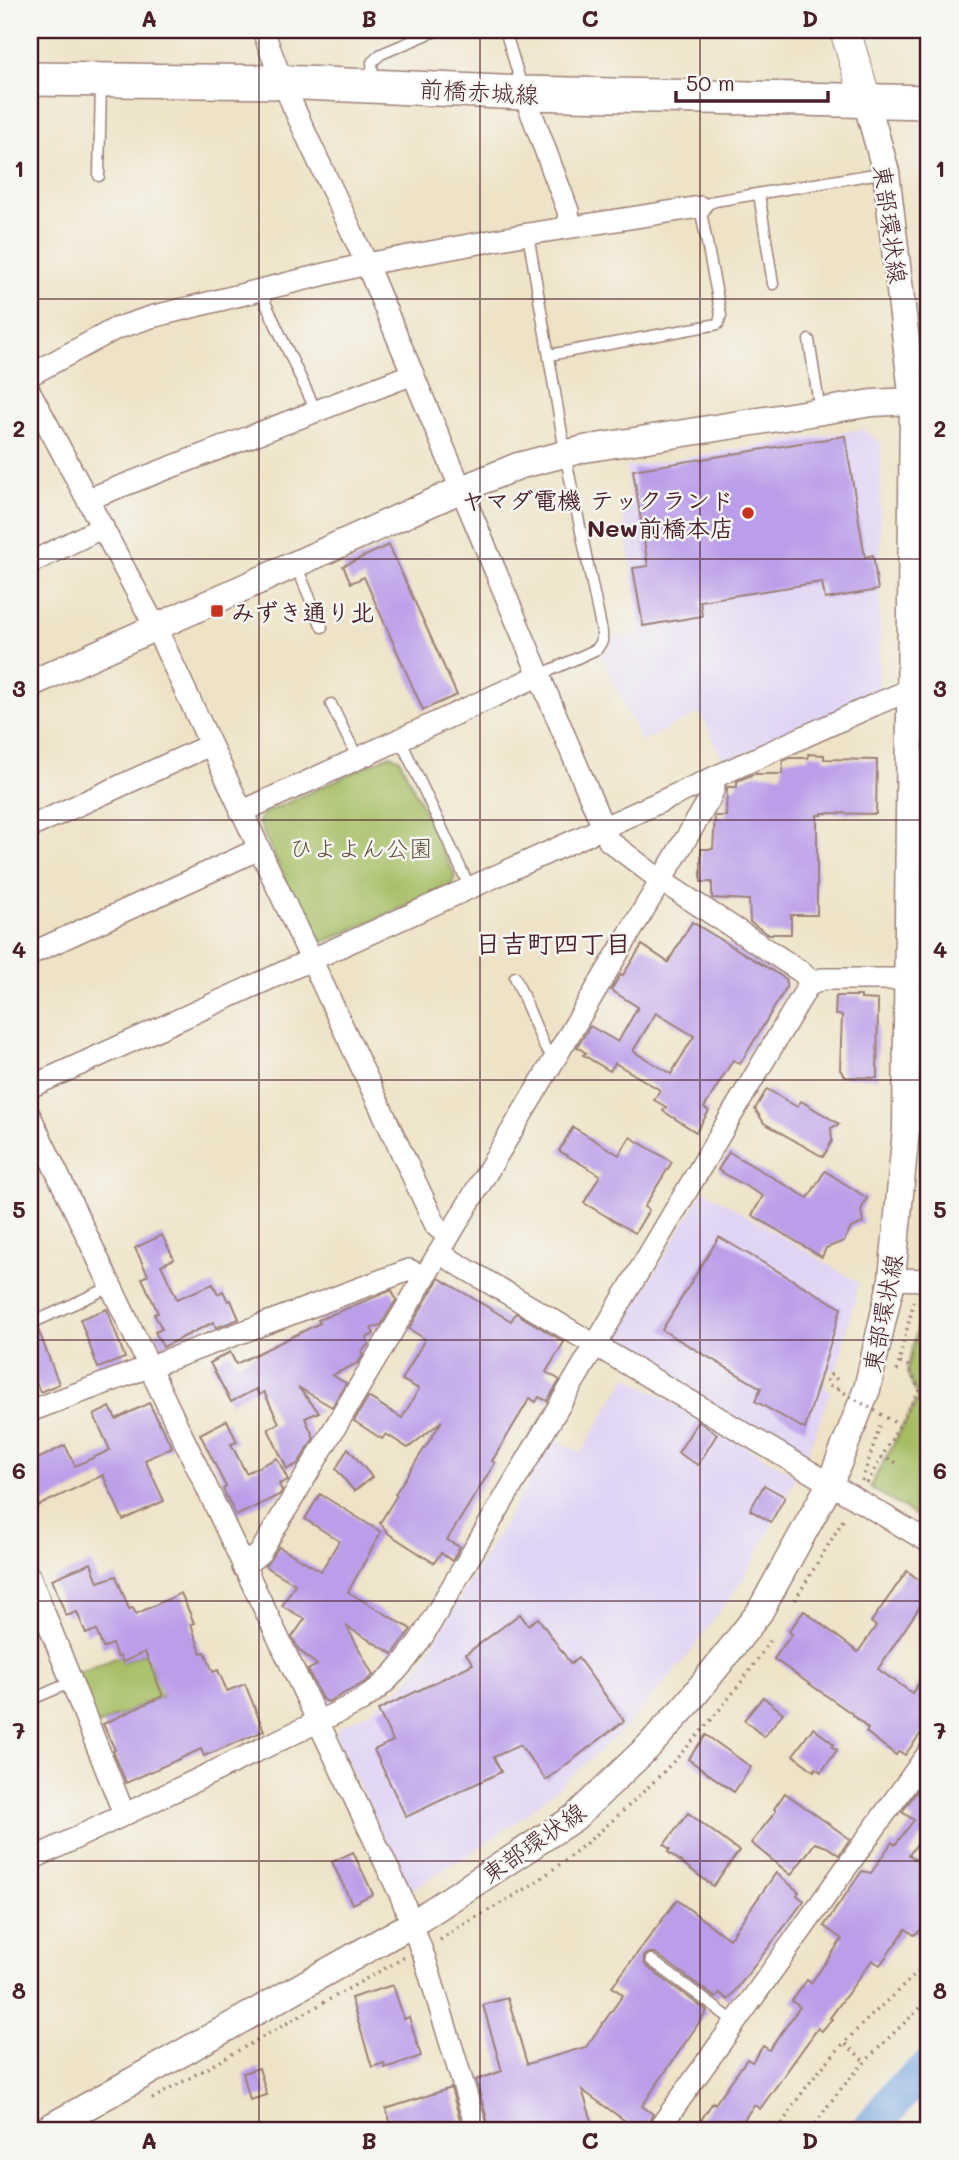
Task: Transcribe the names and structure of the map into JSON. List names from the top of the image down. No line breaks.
{"streets":{"main road":["前橋赤城線"],"street":["東部環状線"]},"crossings":[["前橋赤城線","東部環状線"]],"districts":["日吉町四丁目"],"parks":["ひよよん公園"],"places":{"other":["ヤマダ電機 テックランド New前橋本店"],"transit":["みずき通り北"]},"scale_bar":"50 m","grid":{"columns":["A","B","C","D"],"rows":["1","2","3","4","5","6","7","8"]}}
